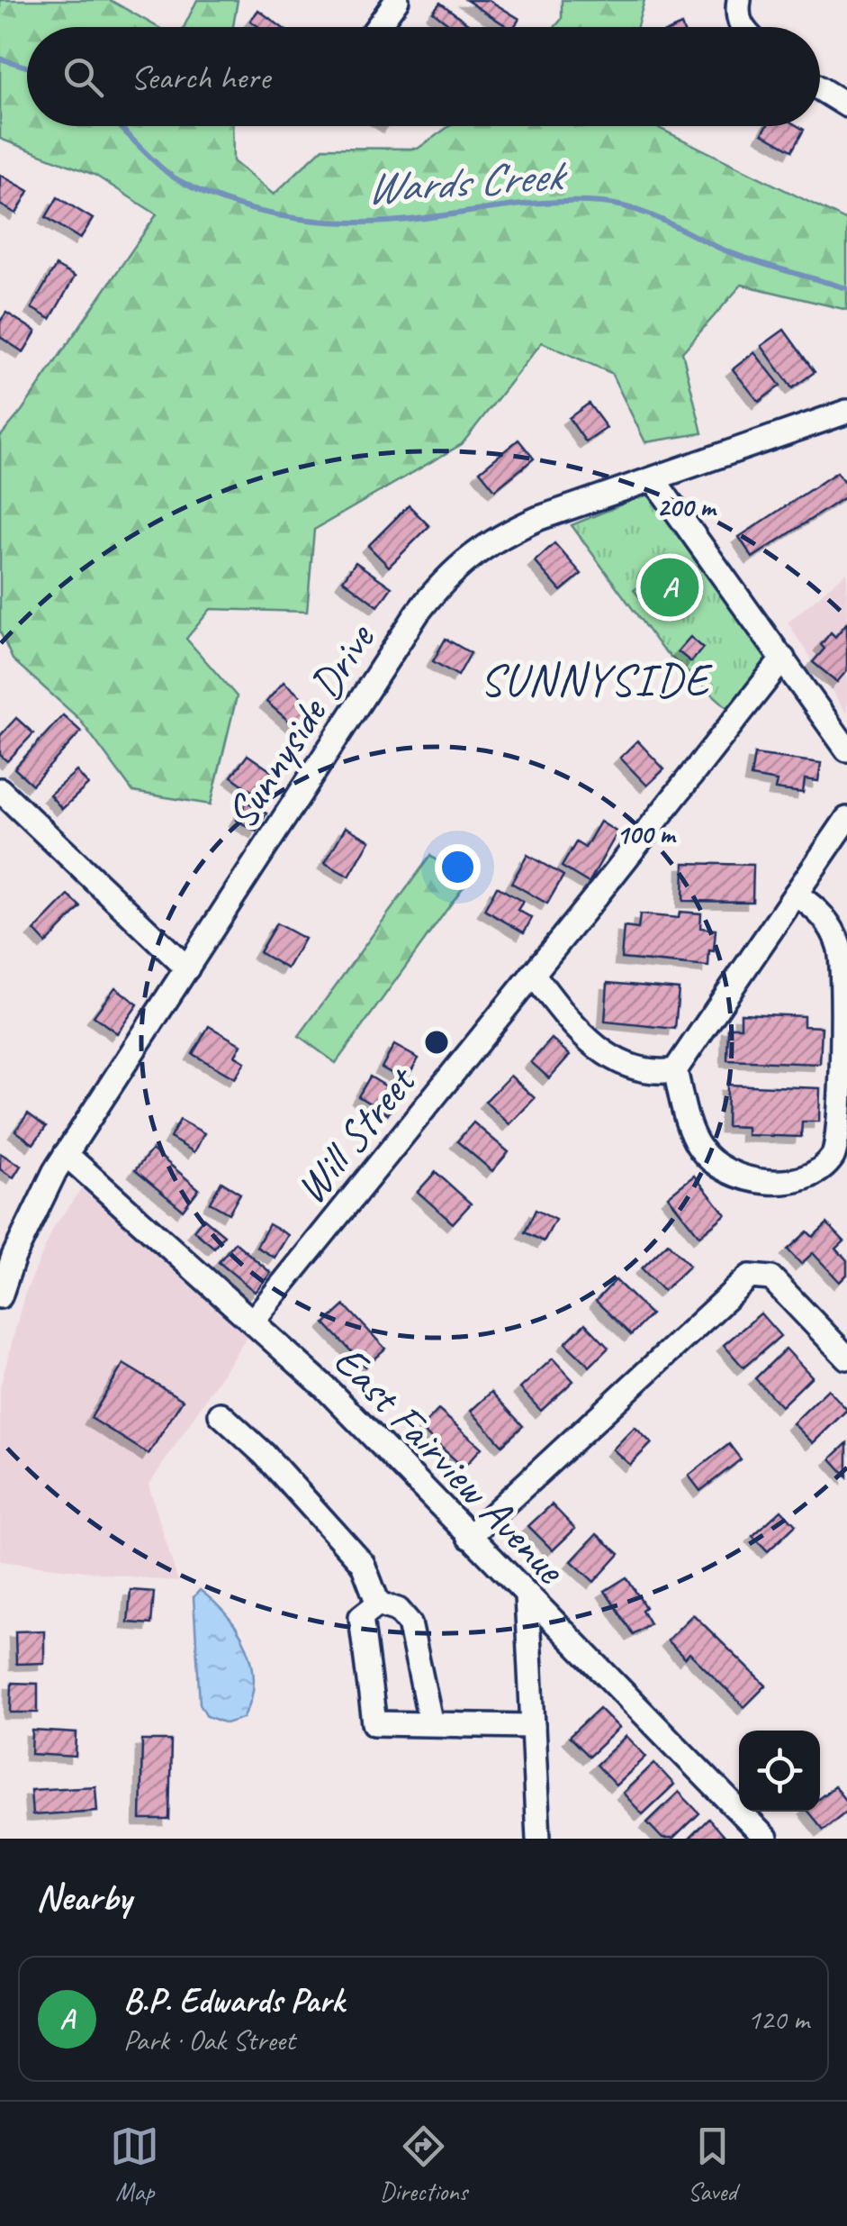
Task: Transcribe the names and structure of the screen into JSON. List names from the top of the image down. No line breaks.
{"streets":{"street":["Sunnyside Drive","Will Street","East Fairview Avenue"]},"crossings":[["Sunnyside Drive","East Fairview Avenue"],["Will Street","East Fairview Avenue"]],"districts":["SUNNYSIDE"],"water":["Wards Creek"],"page":{"search":"Search here","pins":"A","heading":"Nearby","list":[{"mark":"A","name":"B.P. Edwards Park","note":"Park · Oak Street","value":"120 m"}],"nav":["Map","Directions","Saved"]},"rings":["200 m","100 m"]}
